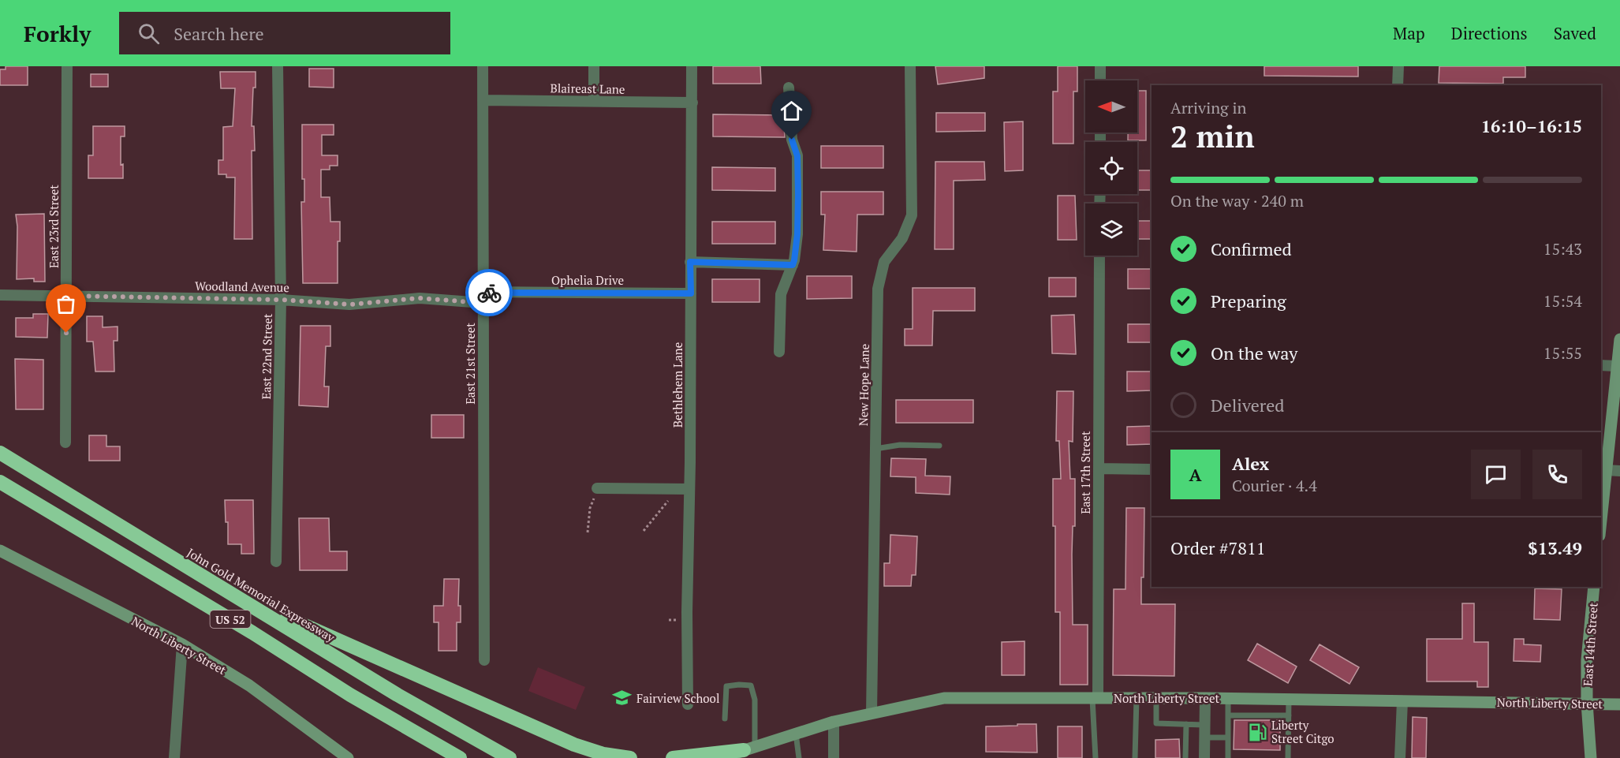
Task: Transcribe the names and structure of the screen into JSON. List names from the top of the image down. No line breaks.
{"streets":{"highway":["John Gold Memorial Expressway","US 52"],"main road":["East 14th Street","North Liberty Street"],"street":["Blaireast Lane","East 23rd Street","Ophelia Drive","Woodland Avenue","East 22nd Street","East 21st Street","Bethlehem Lane","New Hope Lane","East 17th Street"]},"crossings":[["Blaireast Lane","East 21st Street"],["Blaireast Lane","Bethlehem Lane"],["East 23rd Street","Woodland Avenue"],["Ophelia Drive","Woodland Avenue"],["Ophelia Drive","East 21st Street"],["Ophelia Drive","Bethlehem Lane"],["Woodland Avenue","East 22nd Street"],["Woodland Avenue","East 21st Street"],["New Hope Lane","North Liberty Street"],["East 17th Street","North Liberty Street"],["East 14th Street","North Liberty Street"]],"places":{"school or university":["Fairview School"],"fuel station":["Liberty Street Citgo"]},"north":"left","page":{"header":"Forkly","search":"Search here","nav":["Map","Directions","Saved"],"heading":["2 min","Arriving in","16:10–16:15"],"panel":["Alex","Courier · 4.4","Order #7811","$13.49"],"bar":"On the way · 240 m","list":[["Confirmed","15:43"],["Preparing","15:54"],["On the way","15:55"],"Delivered"],"round":"A"}}
